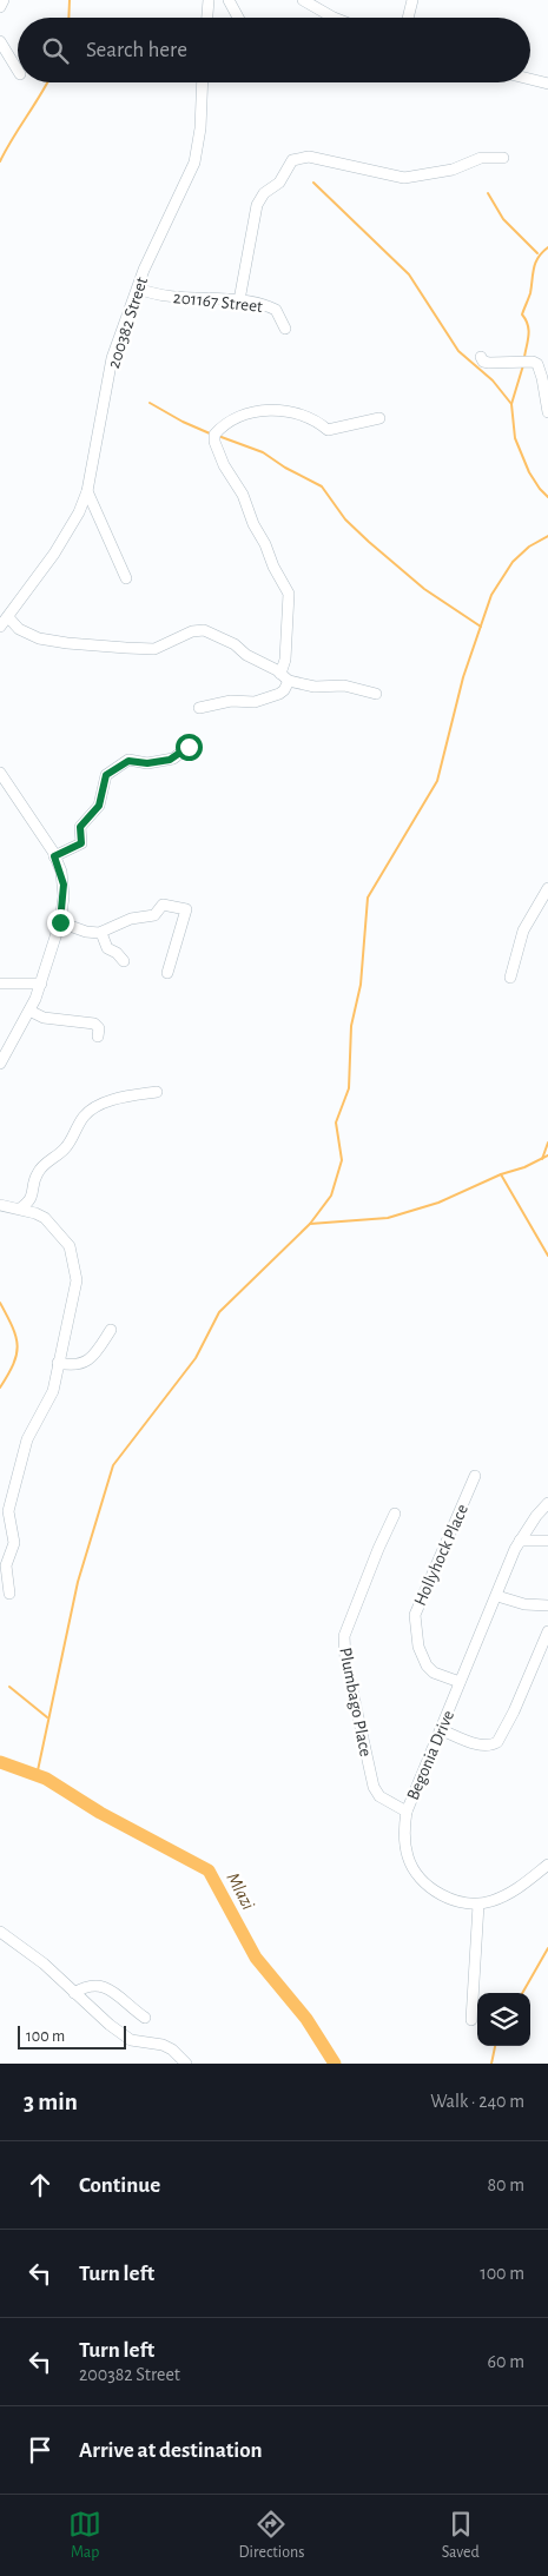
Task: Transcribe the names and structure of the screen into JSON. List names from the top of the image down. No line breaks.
{"streets":{"street":["201167 Street","200382 Street","Hollyhock Place","Plumbago Place","Begonia Drive"]},"crossings":[["201167 Street","200382 Street"],["Hollyhock Place","Begonia Drive"],["Plumbago Place","Begonia Drive"]],"water":["Mlazi"],"scale_bar":"100 m","page":{"search":"Search here","scale":"100 m","heading":["3 min","Walk · 240 m"],"list":[["Continue","80 m"],["Turn left","100 m"],["Turn left","200382 Street","60 m"],"Arrive at destination"],"nav":["Map","Directions","Saved"]}}
